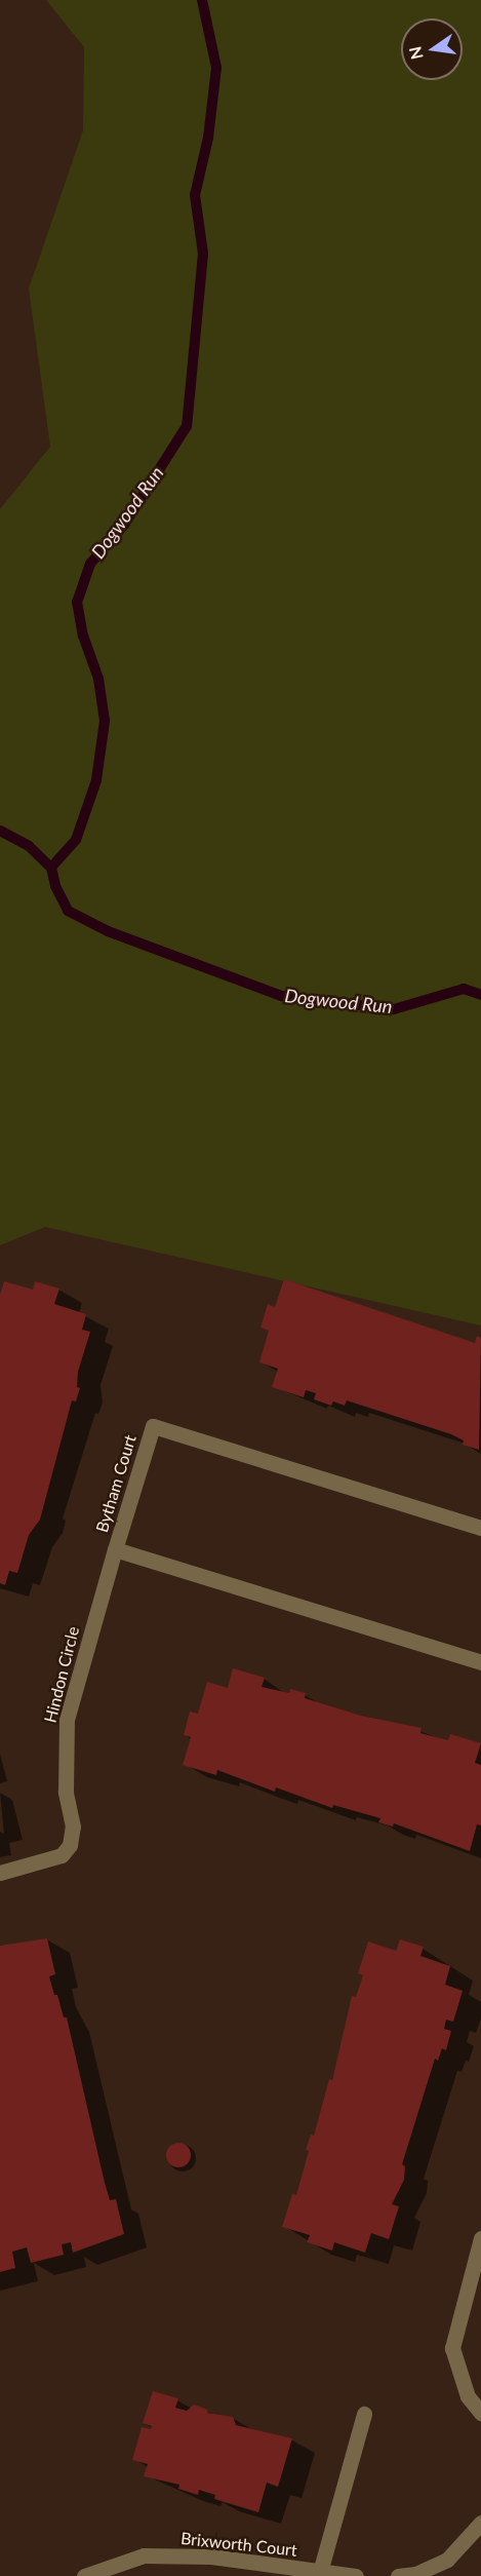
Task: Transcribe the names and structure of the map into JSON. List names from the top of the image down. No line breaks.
{"streets":{"street":["Bytham Court","Hindon Circle","Brixworth Court"]},"crossings":[["Bytham Court","Hindon Circle"]],"water":["Dogwood Run"],"north":"left"}
